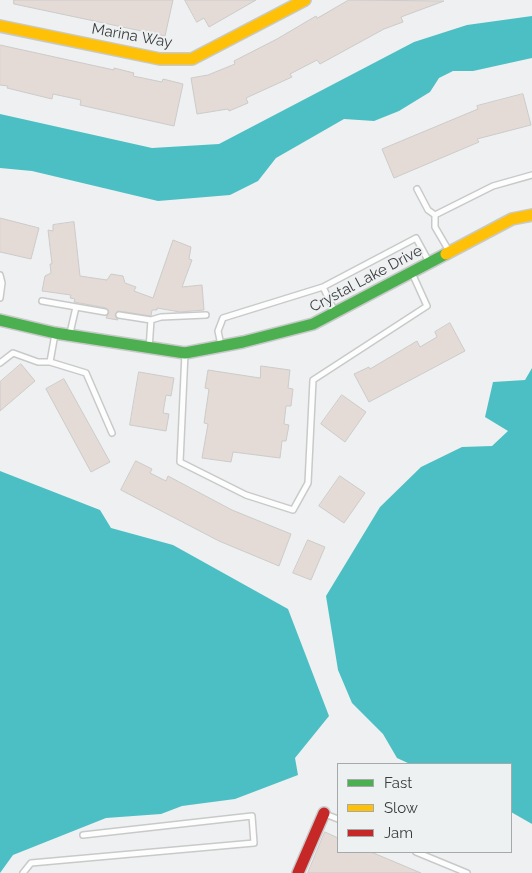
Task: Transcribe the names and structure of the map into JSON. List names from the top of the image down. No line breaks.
{"streets":{"street":["Marina Way","Crystal Lake Drive"]},"legend":["Fast","Slow","Jam"]}
